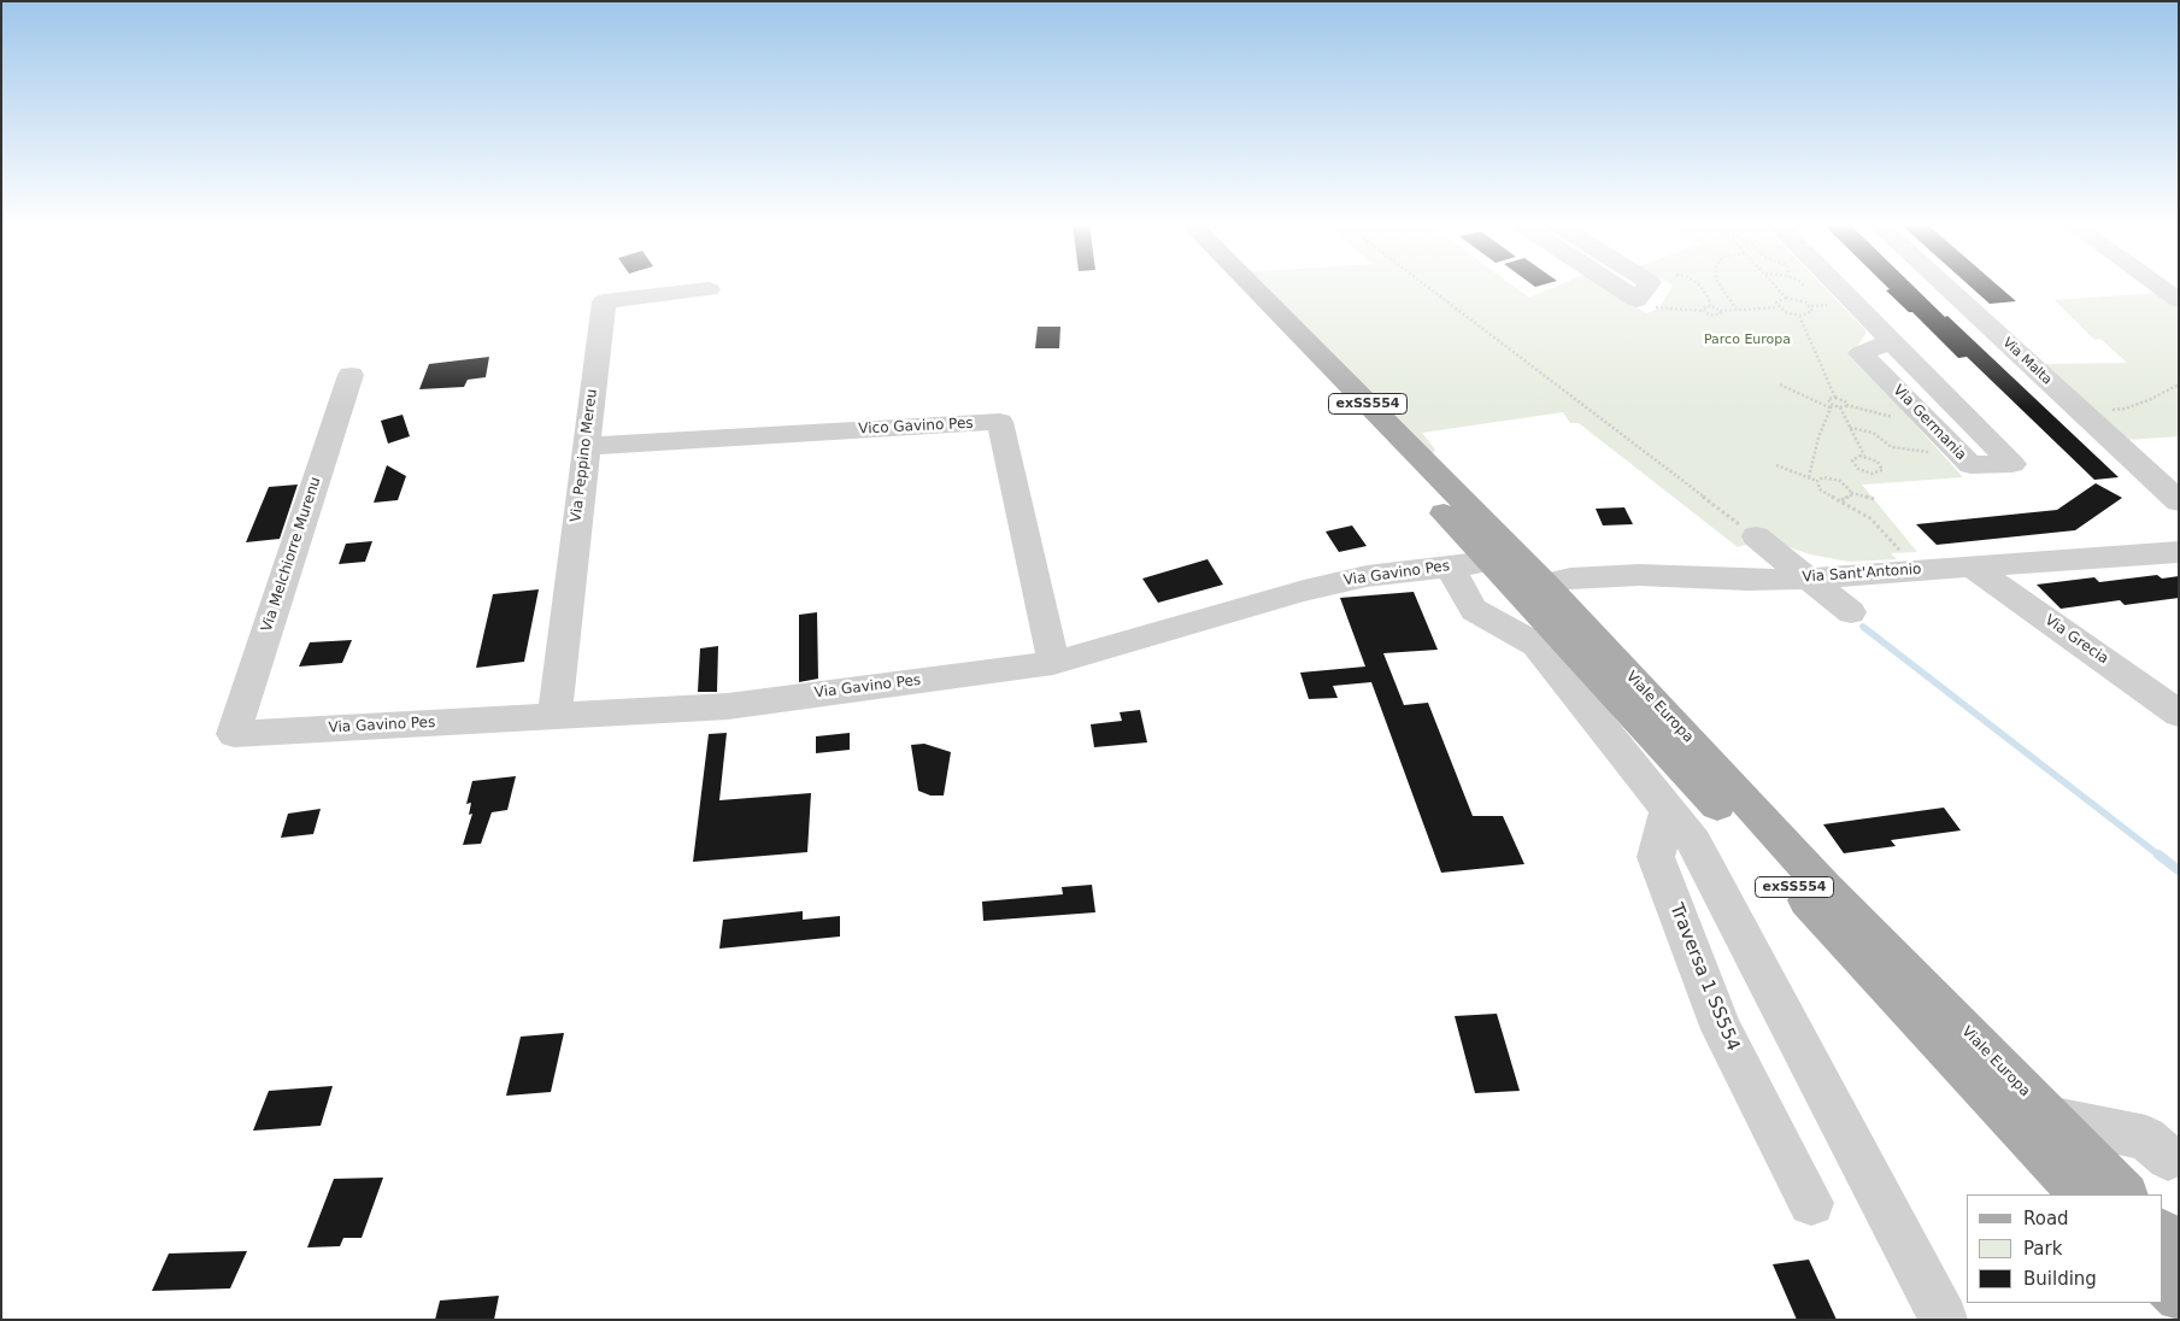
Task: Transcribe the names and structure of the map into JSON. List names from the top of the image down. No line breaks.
{"streets":{"main road":["exSS554","Viale Europa"],"street":["Via Malta","Via Germania","Vico Gavino Pes","Via Peppino Mereu","Via Melchiorre Murenu","Via Gavino Pes","Via Sant'Antonio","Via Grecia","Traversa 1 SS554"]},"crossings":[["Vico Gavino Pes","Via Peppino Mereu"],["Vico Gavino Pes","Via Gavino Pes"],["Via Peppino Mereu","Via Gavino Pes"],["Via Melchiorre Murenu","Via Gavino Pes"],["Via Gavino Pes","Viale Europa"],["Via Sant'Antonio","Via Grecia"],["Via Sant'Antonio","Viale Europa"]],"parks":["Parco Europa"],"legend":["Road","Park","Building"]}
